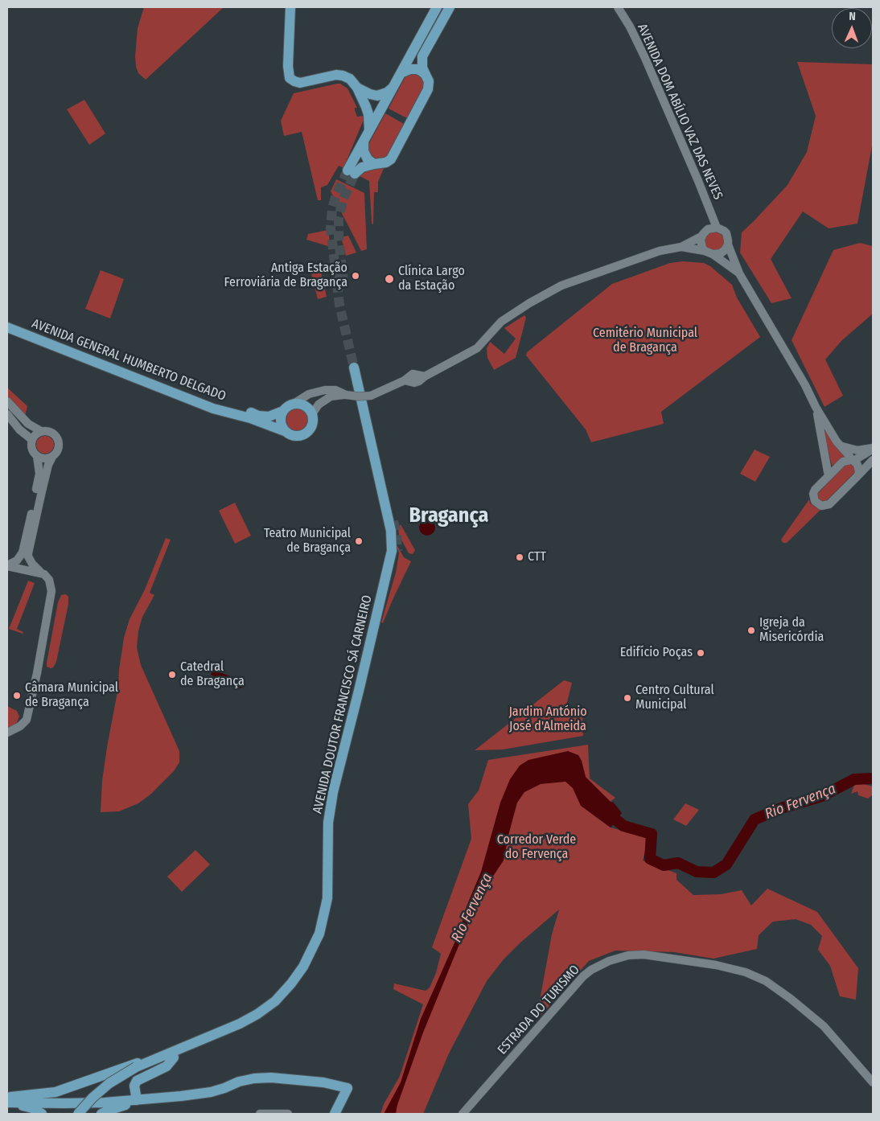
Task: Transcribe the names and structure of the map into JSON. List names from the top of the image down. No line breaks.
{"streets":{"main road":["AVENIDA GENERAL HUMBERTO DELGADO","AVENIDA DOUTOR FRANCISCO SÁ CARNEIRO"],"street":["AVENIDA DOM ABÍLIO VAZ DAS NEVES","ESTRADA DO TURISMO"]},"districts":["Bragança"],"water":["Rio Fervença"],"parks":["Cemitério Municipal de Bragança","Jardim António José d'Almeida","Corredor Verde do Fervença"],"places":["Antiga Estação Ferroviária de Bragança","Clínica Largo da Estação","Teatro Municipal de Bragança","CTT","Igreja da Misericórdia","Edifício Poças","Catedral de Bragança","Câmara Municipal de Bragança","Centro Cultural Municipal"],"north":"top"}
